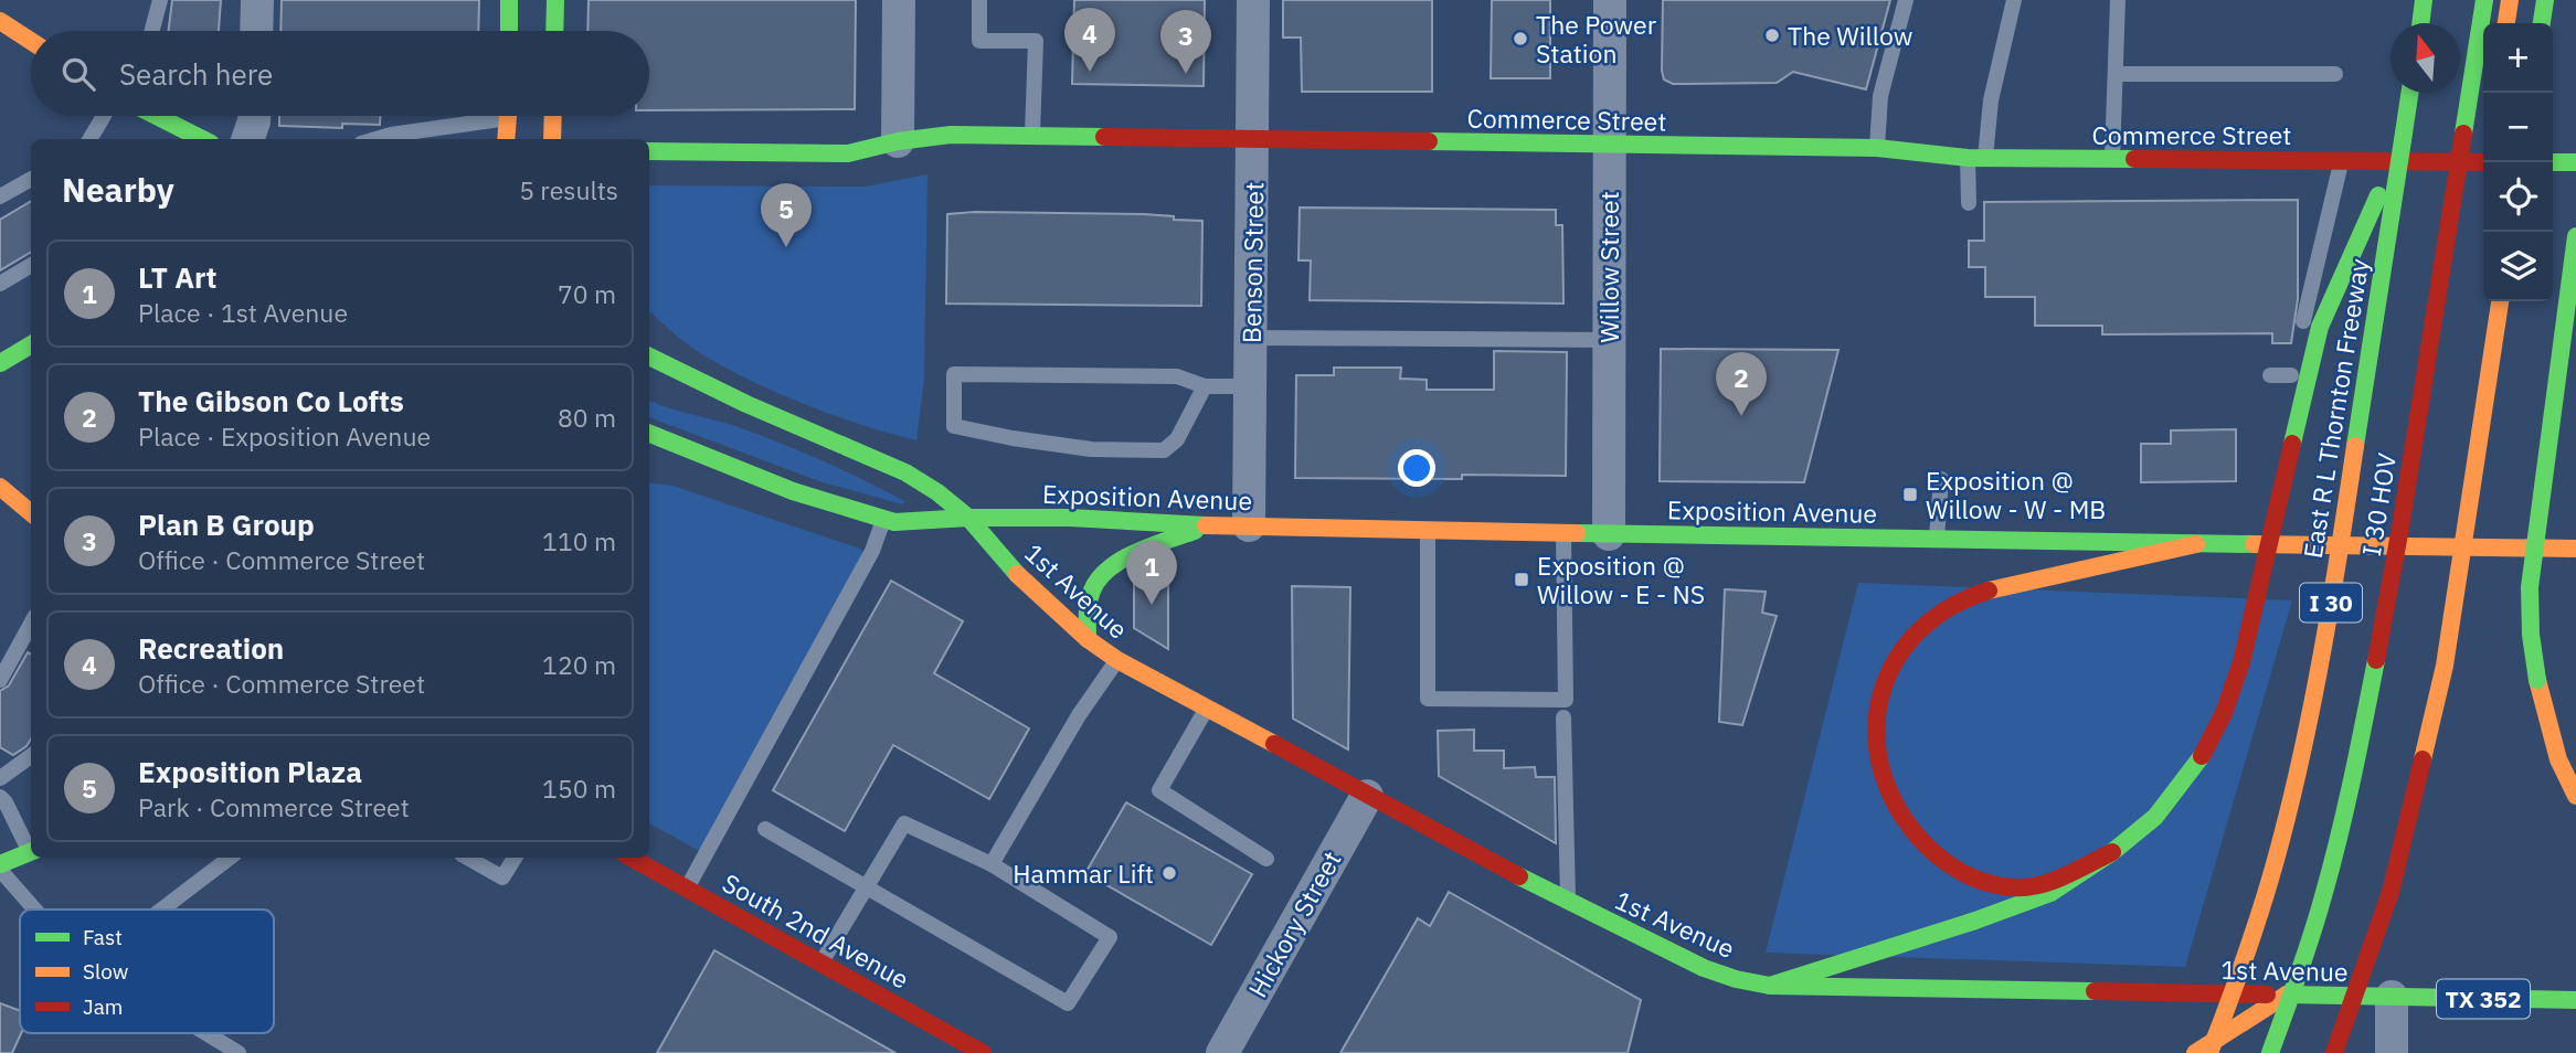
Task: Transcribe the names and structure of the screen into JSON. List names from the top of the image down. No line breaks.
{"streets":{"main road":["Commerce Street","East R L Thornton Freeway","Exposition Avenue","I 30 HOV","1st Avenue","I 30","South 2nd Avenue","TX 352"],"street":["Benson Street","Willow Street","Hickory Street"]},"crossings":[["Commerce Street","Benson Street"],["Commerce Street","Willow Street"],["Benson Street","Exposition Avenue"],["Willow Street","Exposition Avenue"],["Exposition Avenue","1st Avenue"],["1st Avenue","Hickory Street"]],"places":{"other":["The Willow","The Power Station","Hammar Lift"],"transit":["Exposition @ Willow - W - MB","Exposition @ Willow - E - NS"]},"legend":["Fast","Slow","Jam"],"north":"top","page":{"pins":["4","3","5","2","1"],"map_buttons":["+","−"],"search":"Search here","heading":["Nearby","5 results"],"list":[{"mark":"1","name":"LT Art","note":"Place · 1st Avenue","value":"70 m"},{"mark":"2","name":"The Gibson Co Lofts","note":"Place · Exposition Avenue","value":"80 m"},{"mark":"3","name":"Plan B Group","note":"Office · Commerce Street","value":"110 m"},{"mark":"4","name":"Recreation","note":"Office · Commerce Street","value":"120 m"},{"mark":"5","name":"Exposition Plaza","note":"Park · Commerce Street","value":"150 m"}]}}
